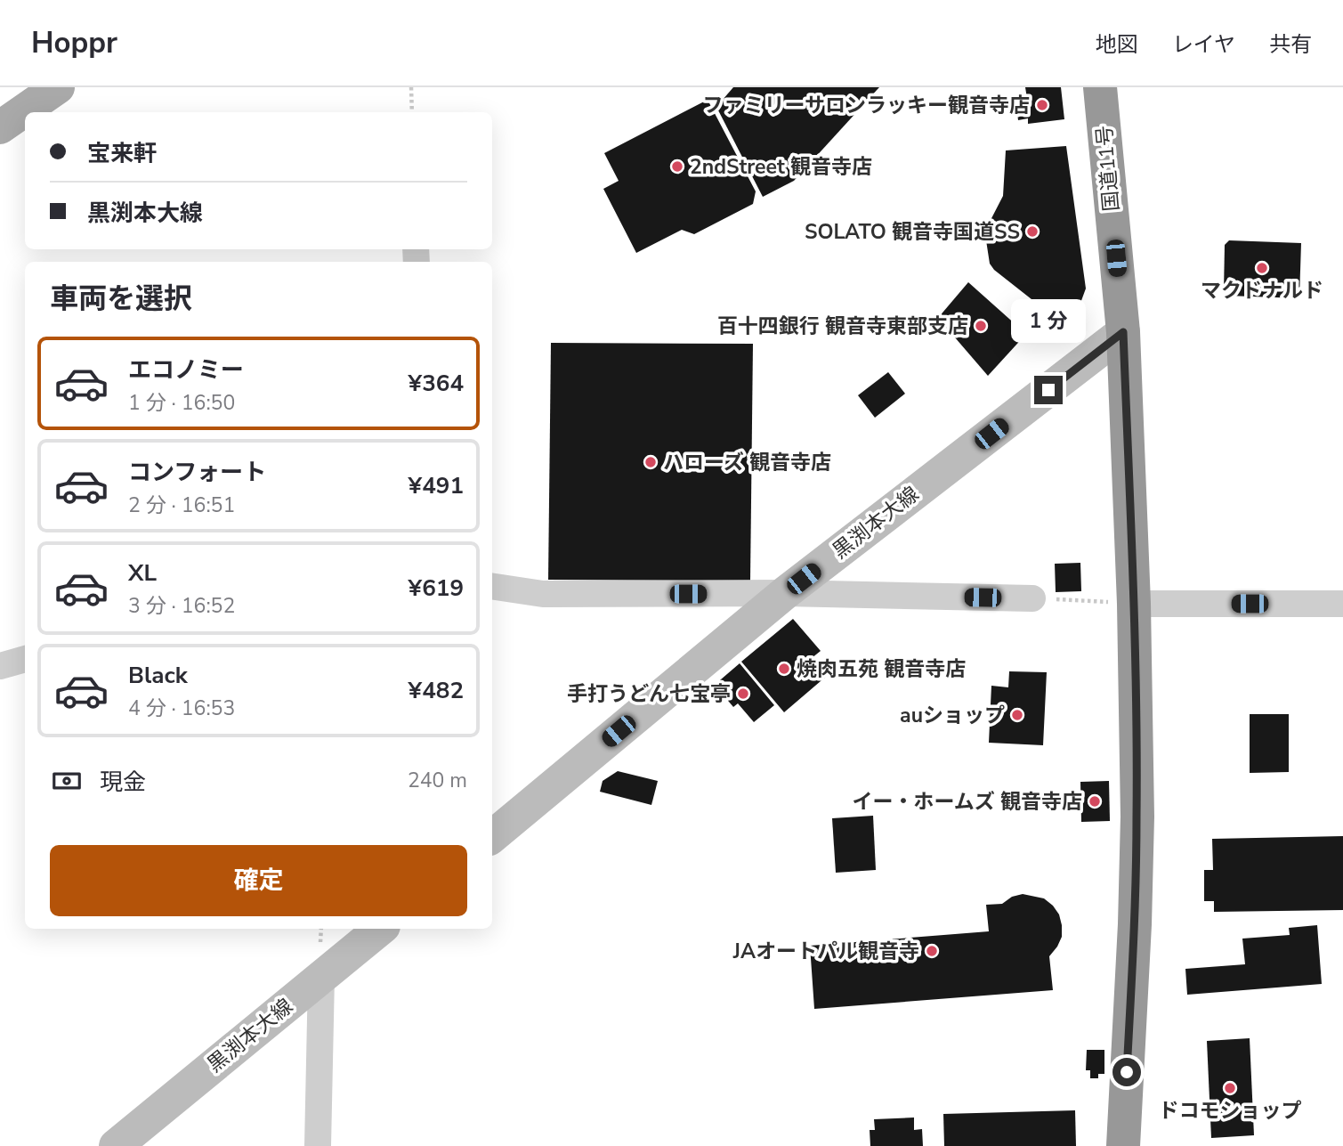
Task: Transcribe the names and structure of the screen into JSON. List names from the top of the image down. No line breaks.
{"streets":{"highway":["国道11号"],"main road":["黒渕本大線"]},"crossings":[["国道11号","黒渕本大線"]],"places":["ファミリーサロンラッキー観音寺店","2ndStreet 観音寺店","SOLATO 観音寺国道SS","マクドナルド","百十四銀行 観音寺東部支店","ハローズ 観音寺店","焼肉五苑 観音寺店","手打うどん七宝亭","auショップ","イー・ホームズ 観音寺店","JAオートパル観音寺","ドコモショップ"],"page":{"header":"Hoppr","nav":["地図","レイヤ","共有"],"banner":["宝来軒","黒渕本大線"],"heading":"車両を選択","bubble":"1 分","list":[{"name":"エコノミー","note":"1 分 · 16:50","value":"¥364"},{"name":"コンフォート","note":"2 分 · 16:51","value":"¥491"},{"name":"XL","note":"3 分 · 16:52","value":"¥619"},{"name":"Black","note":"4 分 · 16:53","value":"¥482"}],"pay":["現金","240 m"],"buttons":"確定"}}
